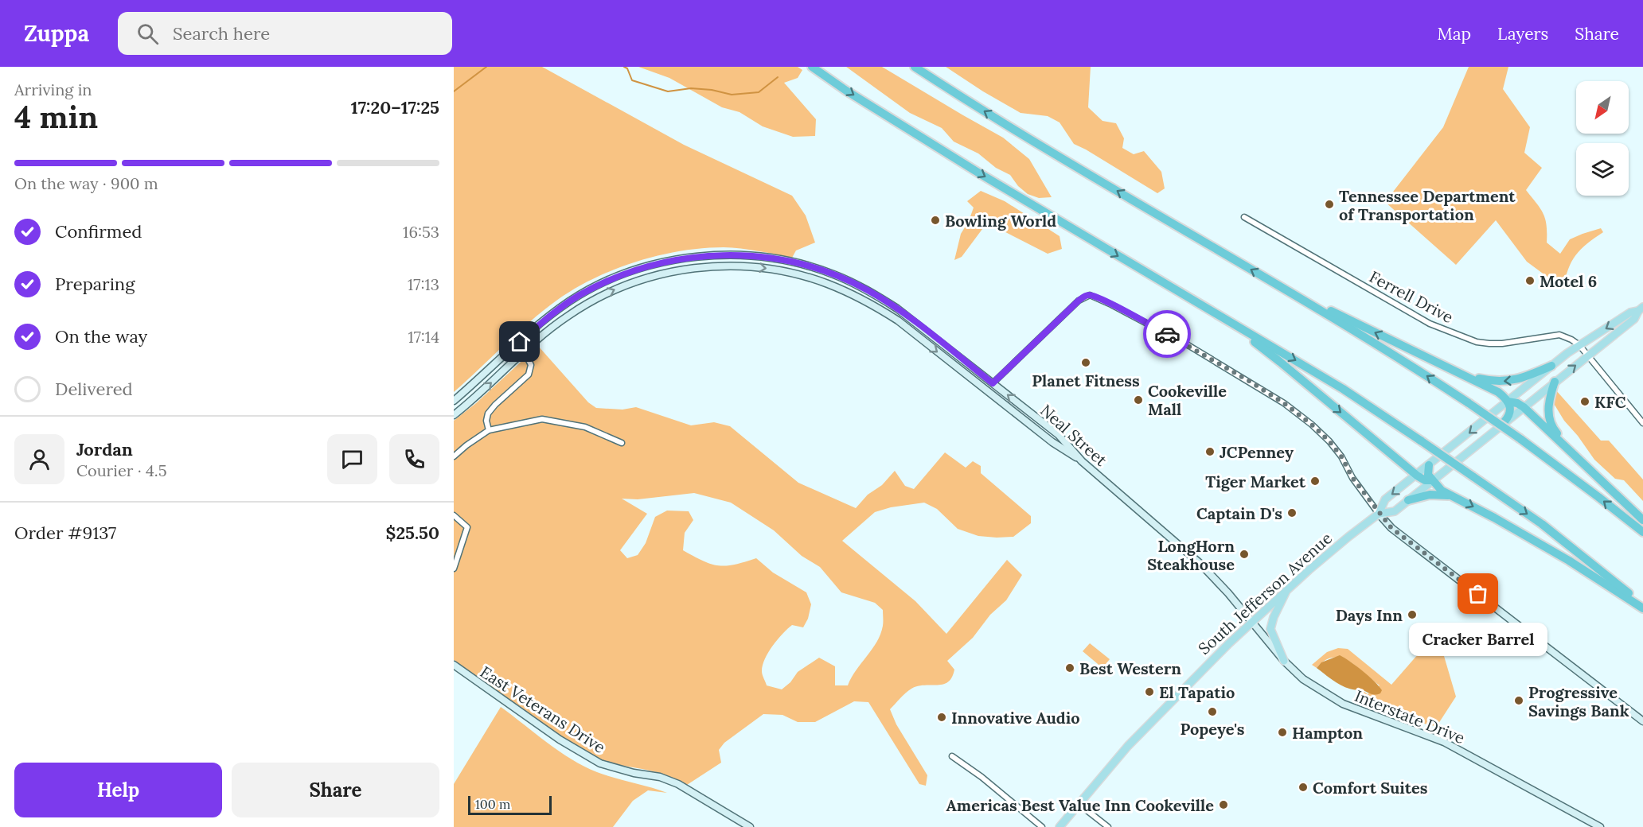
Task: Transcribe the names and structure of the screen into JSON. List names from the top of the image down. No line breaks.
{"streets":{"main road":["Neal Street","South Jefferson Avenue","East Veterans Drive","Interstate Drive"],"street":["Ferrell Drive"]},"crossings":[["Ferrell Drive","South Jefferson Avenue"],["Neal Street","South Jefferson Avenue"],["Neal Street","Interstate Drive"],["South Jefferson Avenue","Interstate Drive"]],"places":["Tennessee Department of Transportation","Bowling World","Motel 6","Planet Fitness","Cookeville Mall","KFC","JCPenney","Tiger Market","Captain D's","LongHorn Steakhouse","Cracker Barrel","Days Inn","Best Western","El Tapatio","Progressive Savings Bank","Popeye's","Innovative Audio","Hampton","Comfort Suites","Americas Best Value Inn Cookeville"],"scale_bar":"100 m","north":"bottom left","page":{"header":"Zuppa","search":"Search here","nav":["Map","Layers","Share"],"heading":["4 min","Arriving in","17:20–17:25"],"panel":["Jordan","Courier · 4.5","Order #9137","$25.50"],"bar":"On the way · 900 m","list":[["Confirmed","16:53"],["Preparing","17:13"],["On the way","17:14"],"Delivered"],"bubble":"Cracker Barrel","buttons":["Help","Share"],"scale":"100 m"}}
